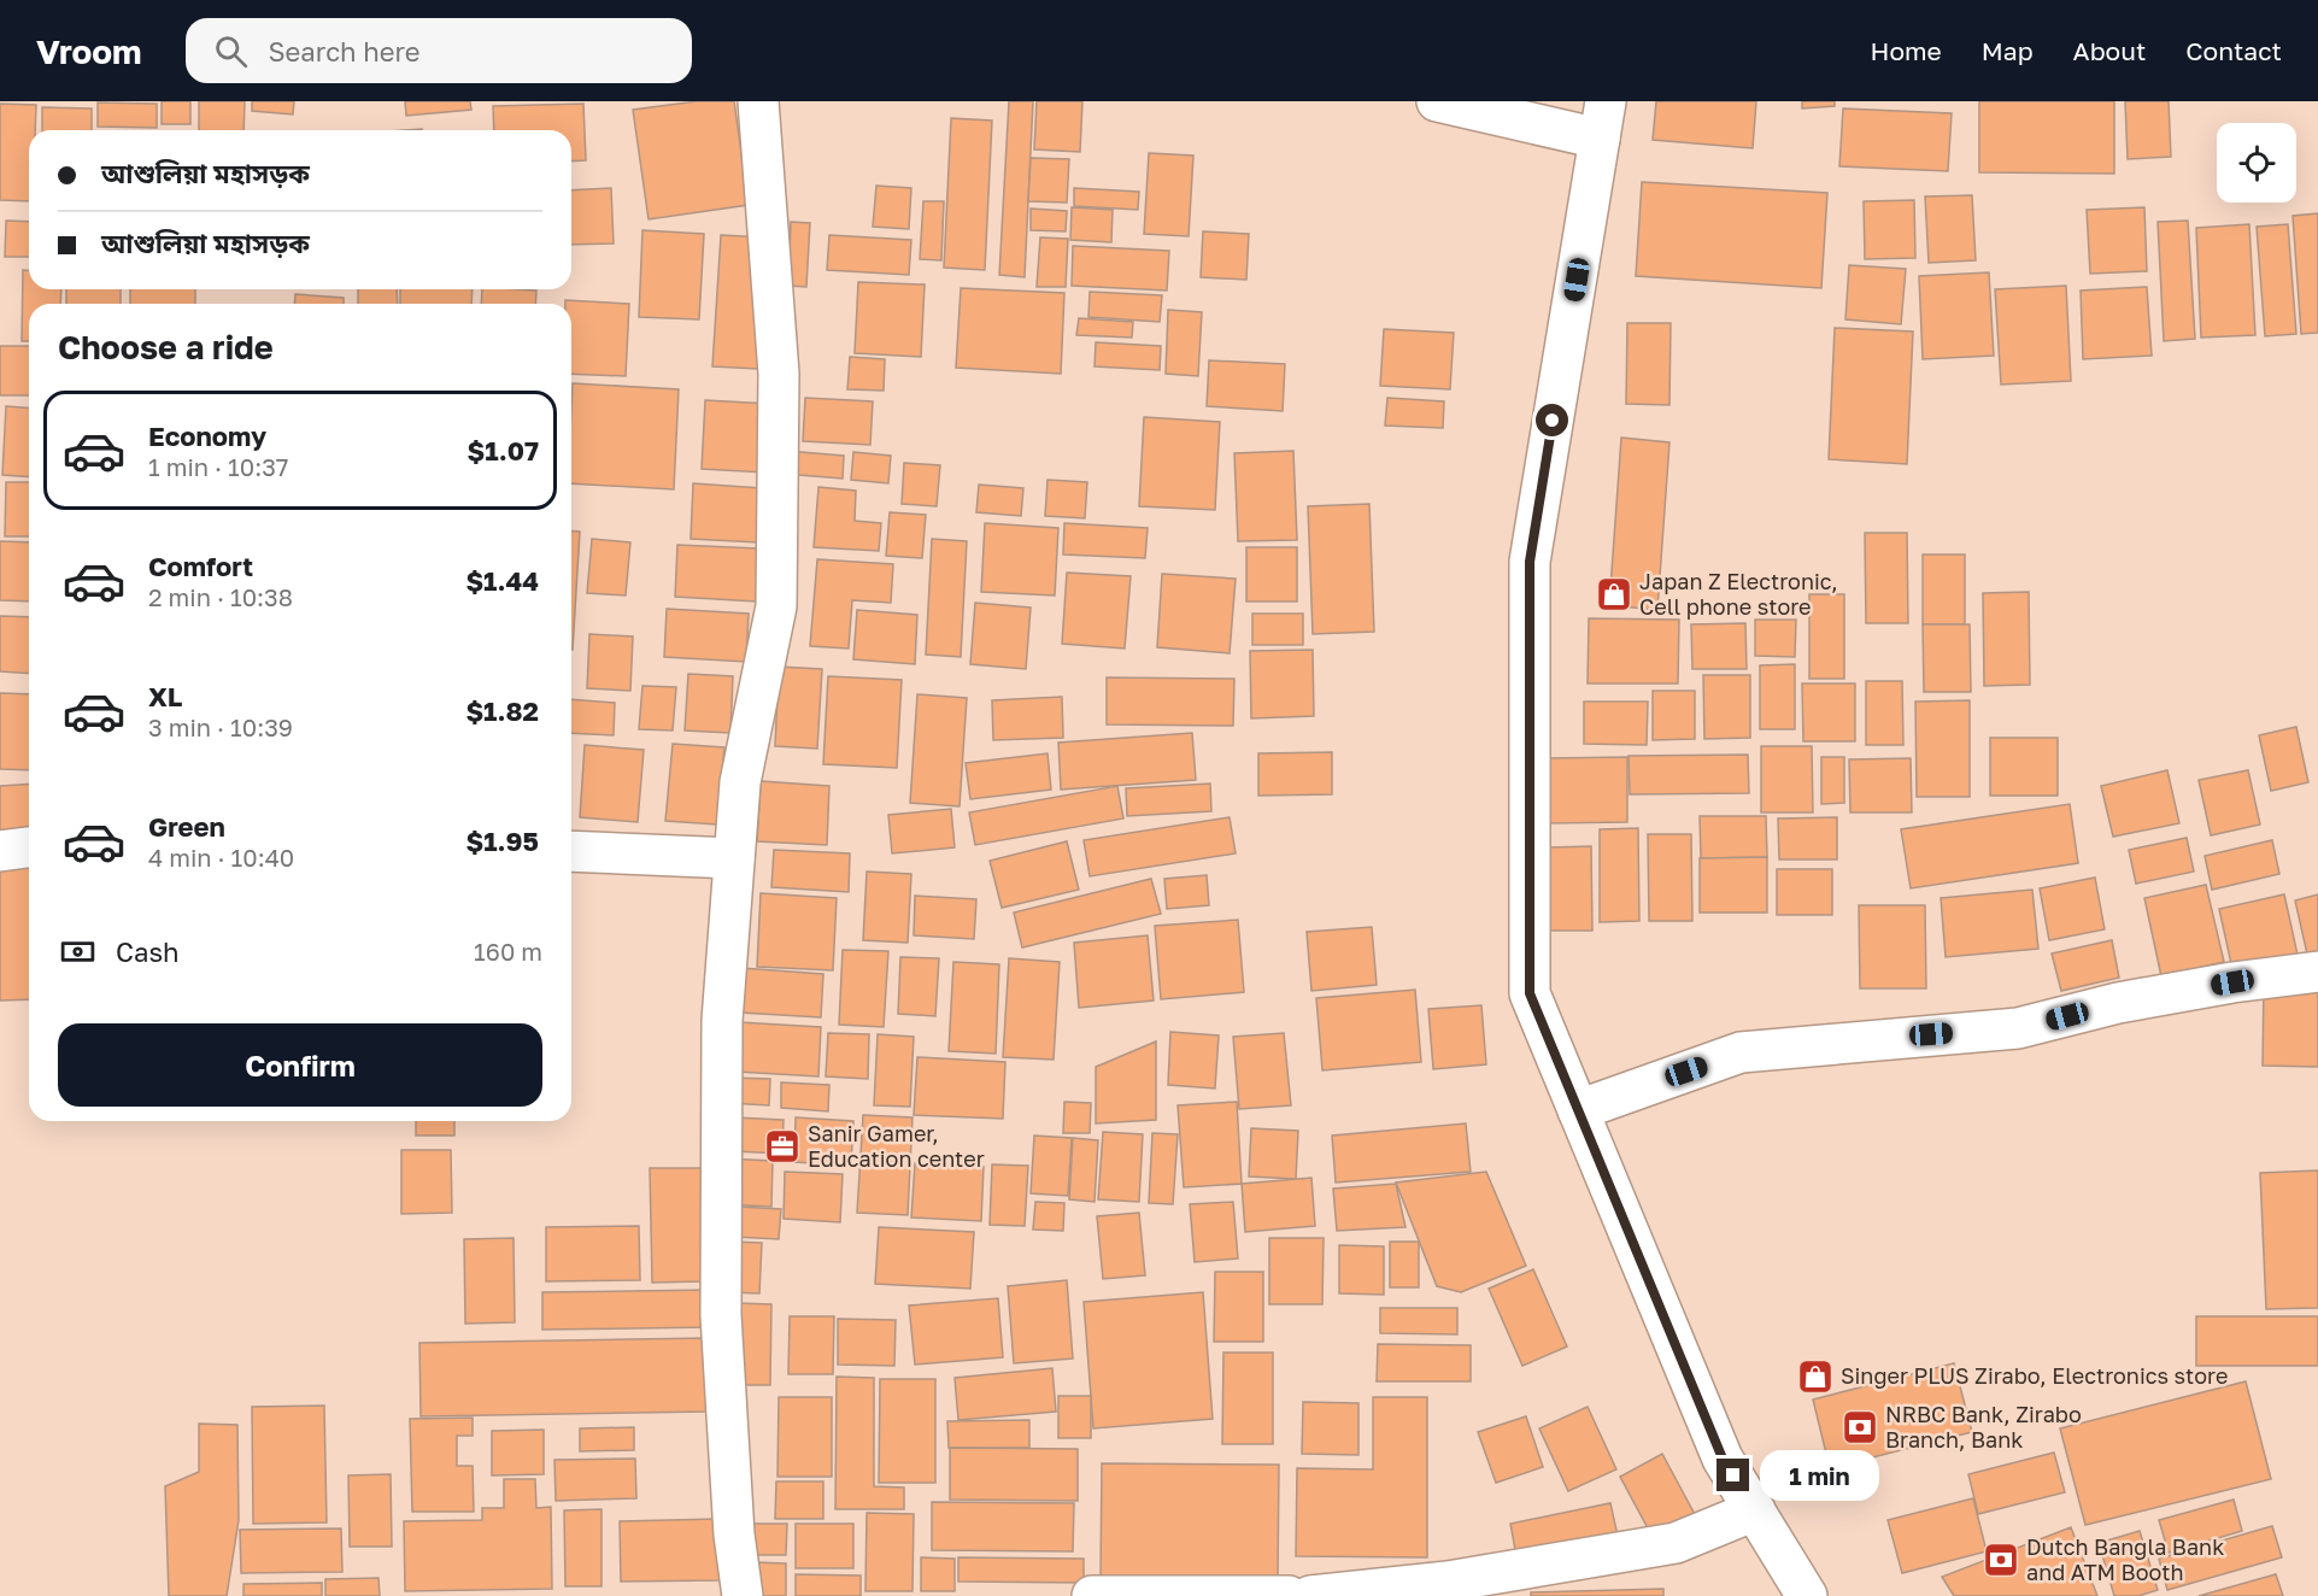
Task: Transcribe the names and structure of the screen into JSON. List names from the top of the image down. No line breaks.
{"places":{"shop":["Japan Z Electronic, Cell phone store","Singer PLUS Zirabo, Electronics store"],"office":["Sanir Gamer, Education center"],"bank":["NRBC Bank, Zirabo Branch, Bank","Dutch Bangla Bank and ATM Booth"]},"page":{"header":"Vroom","search":"Search here","nav":["Home","Map","About","Contact"],"banner":["আশুলিয়া মহাসড়ক","আশুলিয়া মহাসড়ক"],"heading":"Choose a ride","list":[{"name":"Economy","note":"1 min · 10:37","value":"$1.07"},{"name":"Comfort","note":"2 min · 10:38","value":"$1.44"},{"name":"XL","note":"3 min · 10:39","value":"$1.82"},{"name":"Green","note":"4 min · 10:40","value":"$1.95"}],"pay":["Cash","160 m"],"buttons":"Confirm","bubble":"1 min"}}
